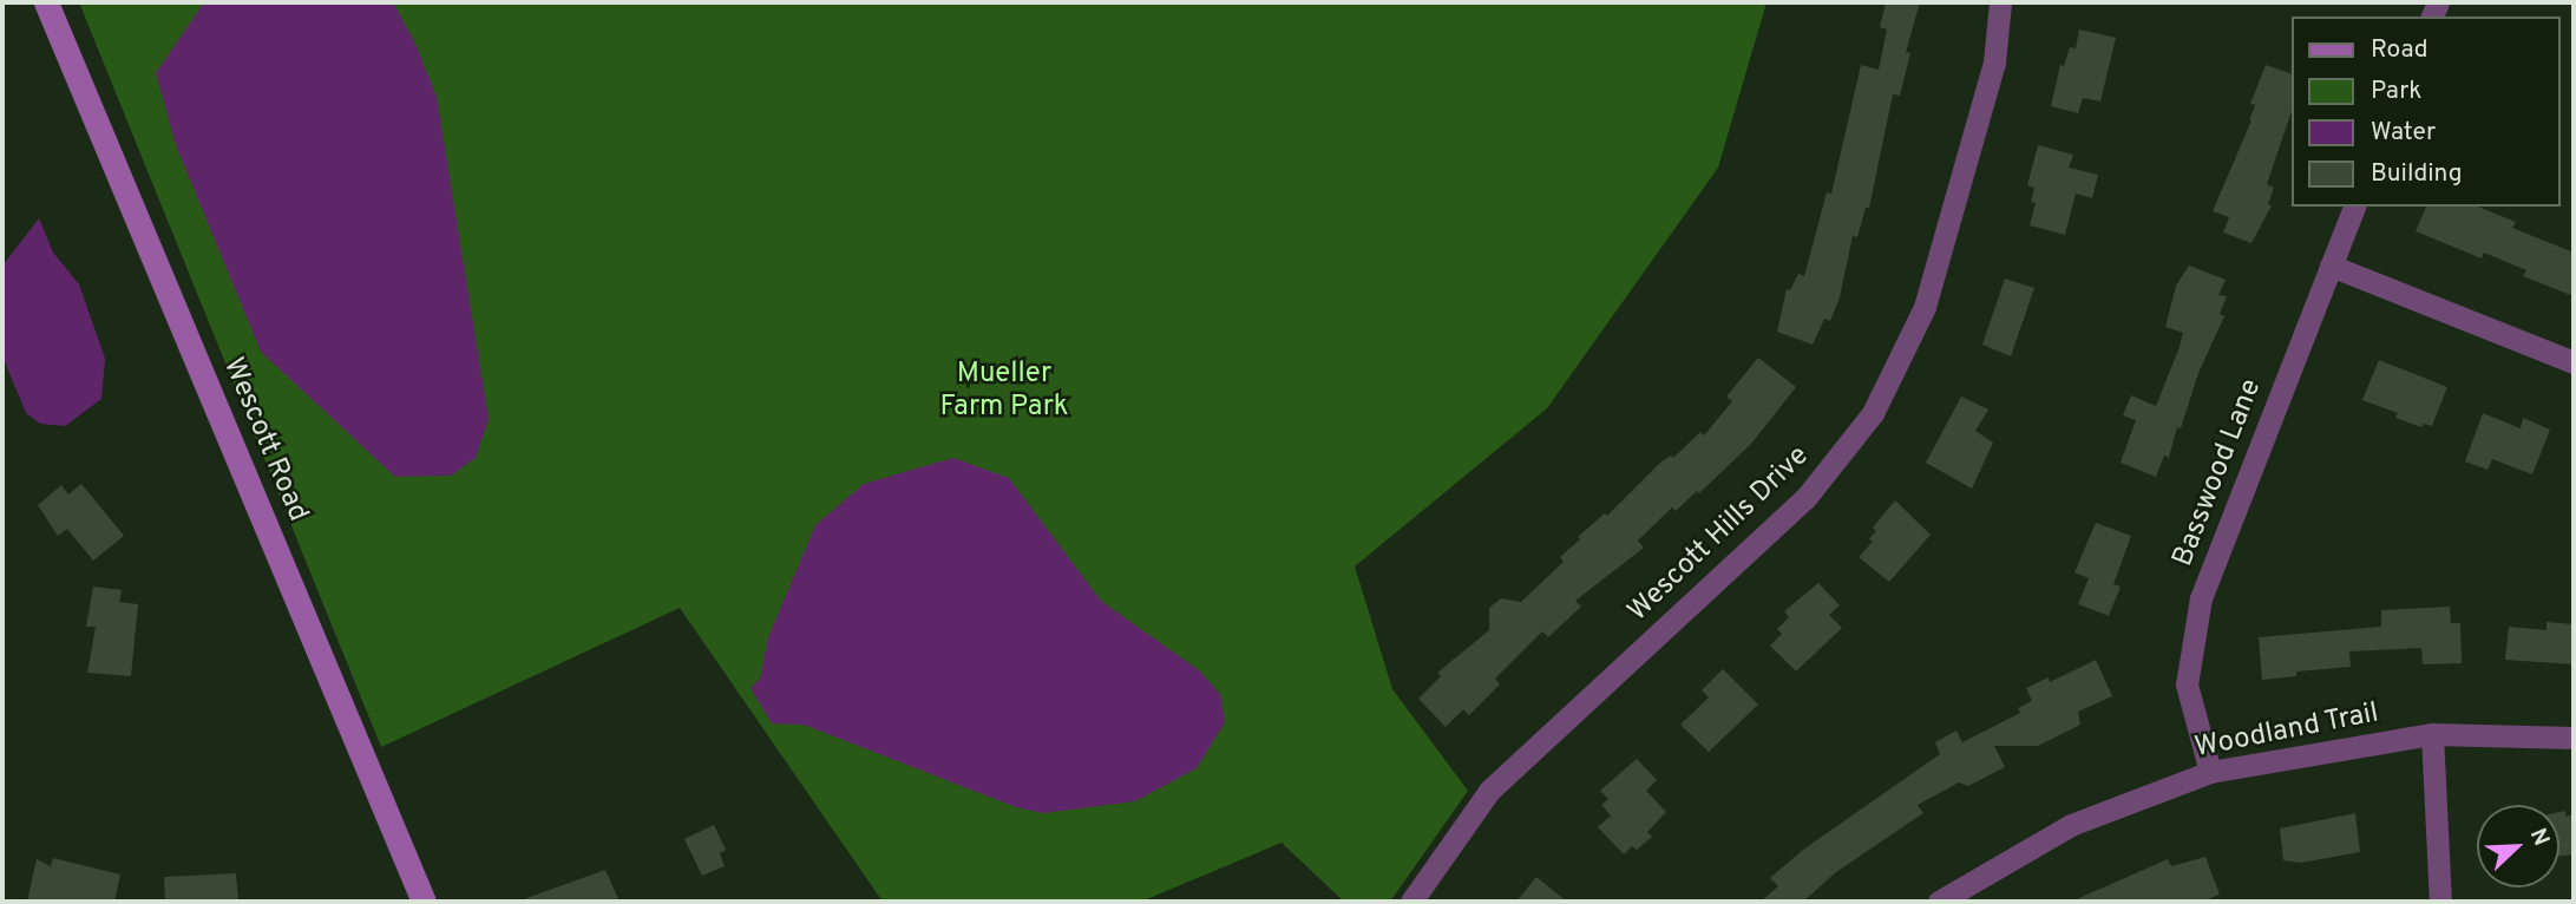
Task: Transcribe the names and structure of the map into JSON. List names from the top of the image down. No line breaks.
{"streets":{"street":["Wescott Road","Basswood Lane","Wescott Hills Drive","Woodland Trail"]},"crossings":[["Basswood Lane","Woodland Trail"]],"parks":["Mueller Farm Park"],"legend":["Road","Park","Water","Building"],"north":"top right"}
